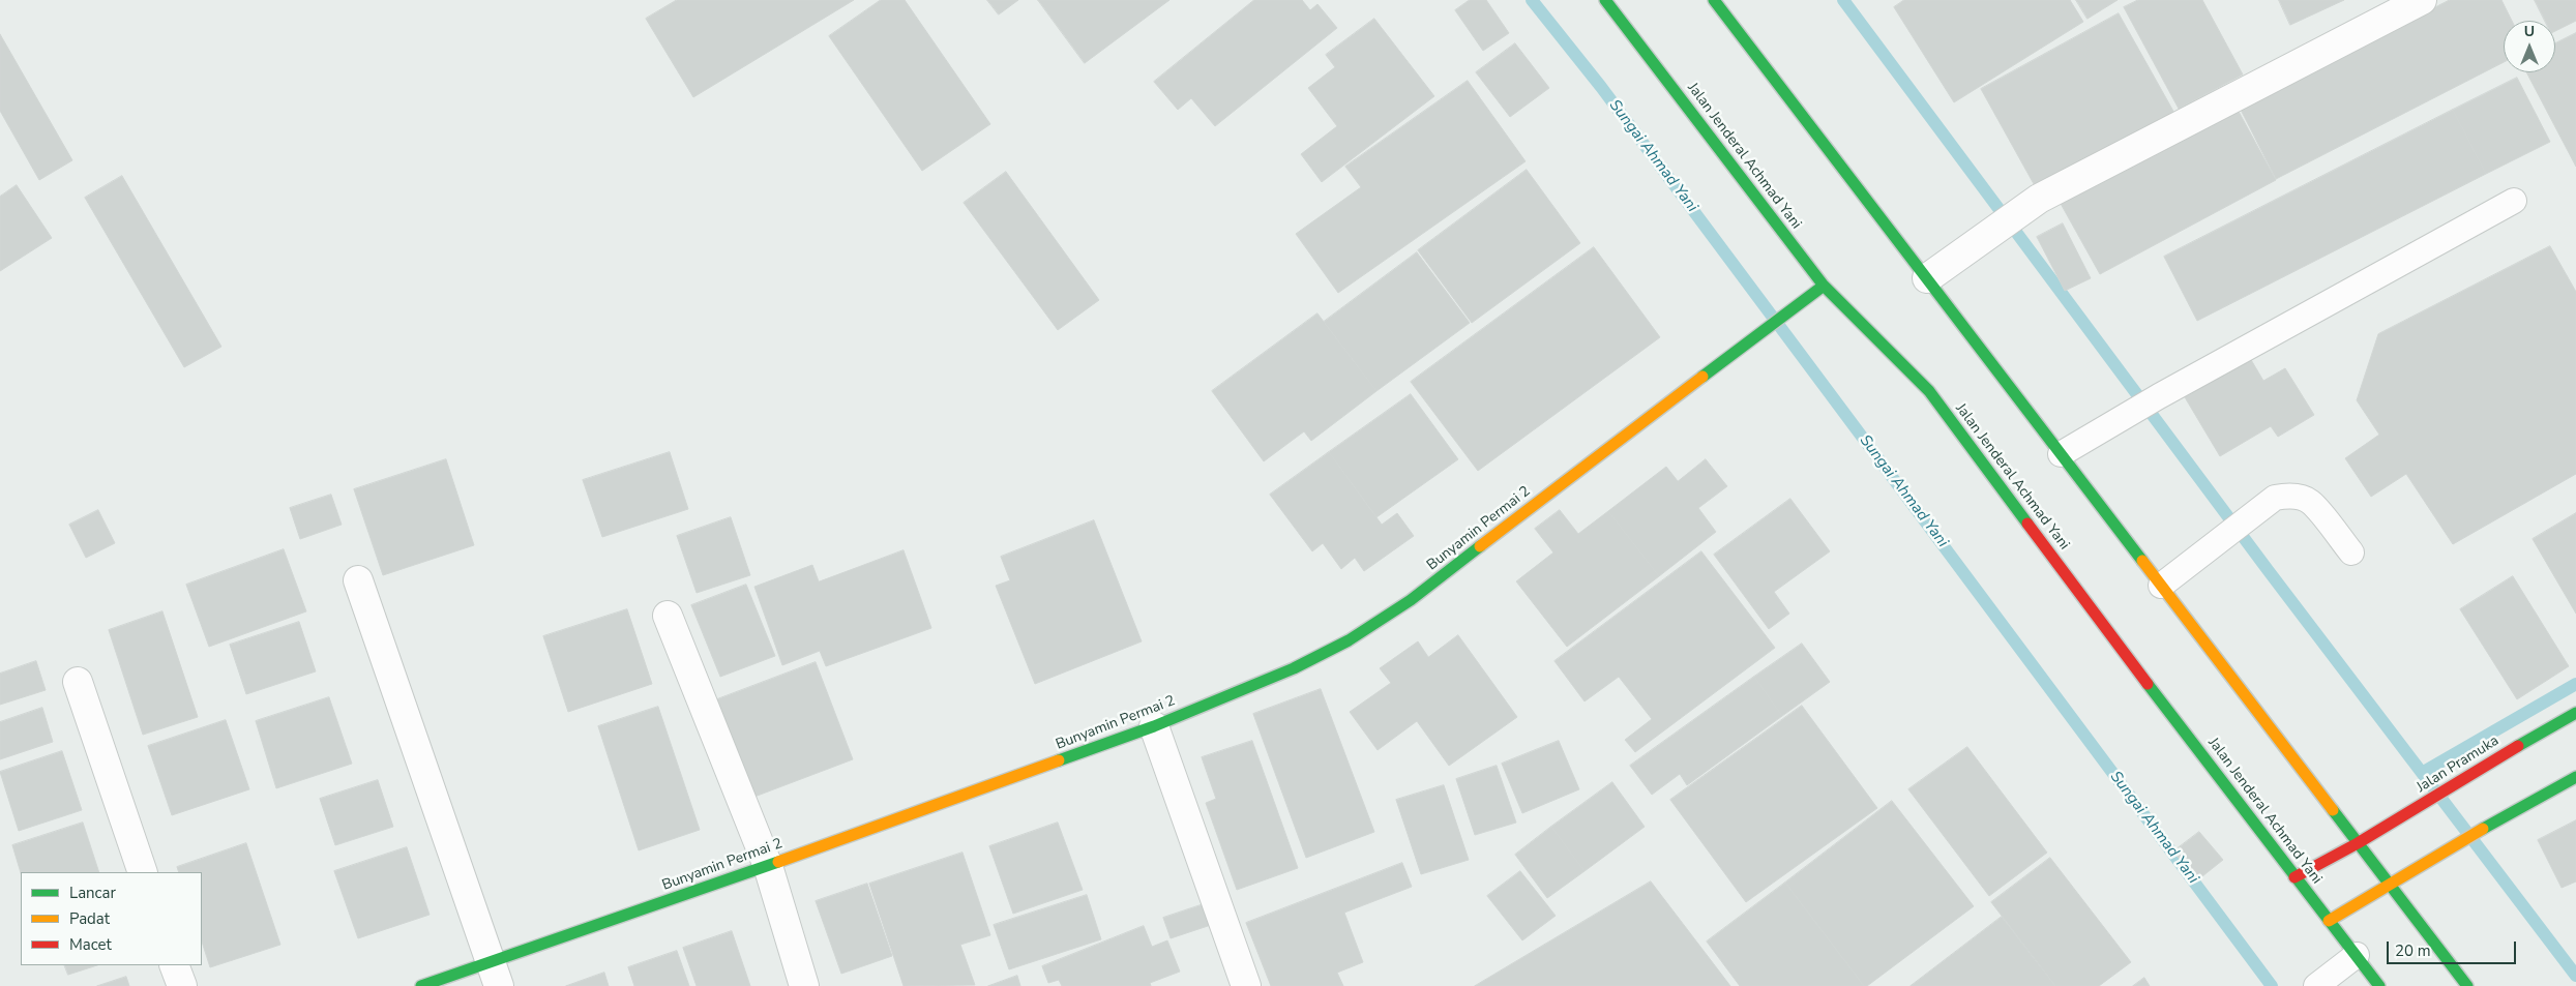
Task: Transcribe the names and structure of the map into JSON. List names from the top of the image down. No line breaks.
{"streets":{"main road":["Jalan Jenderal Achmad Yani","Bunyamin Permai 2","Jalan Pramuka"]},"crossings":[["Jalan Jenderal Achmad Yani","Bunyamin Permai 2"],["Jalan Jenderal Achmad Yani","Jalan Pramuka"]],"water":["Sungai Ahmad Yani"],"legend":["Lancar","Padat","Macet"],"scale_bar":"20 m","north":"top"}
